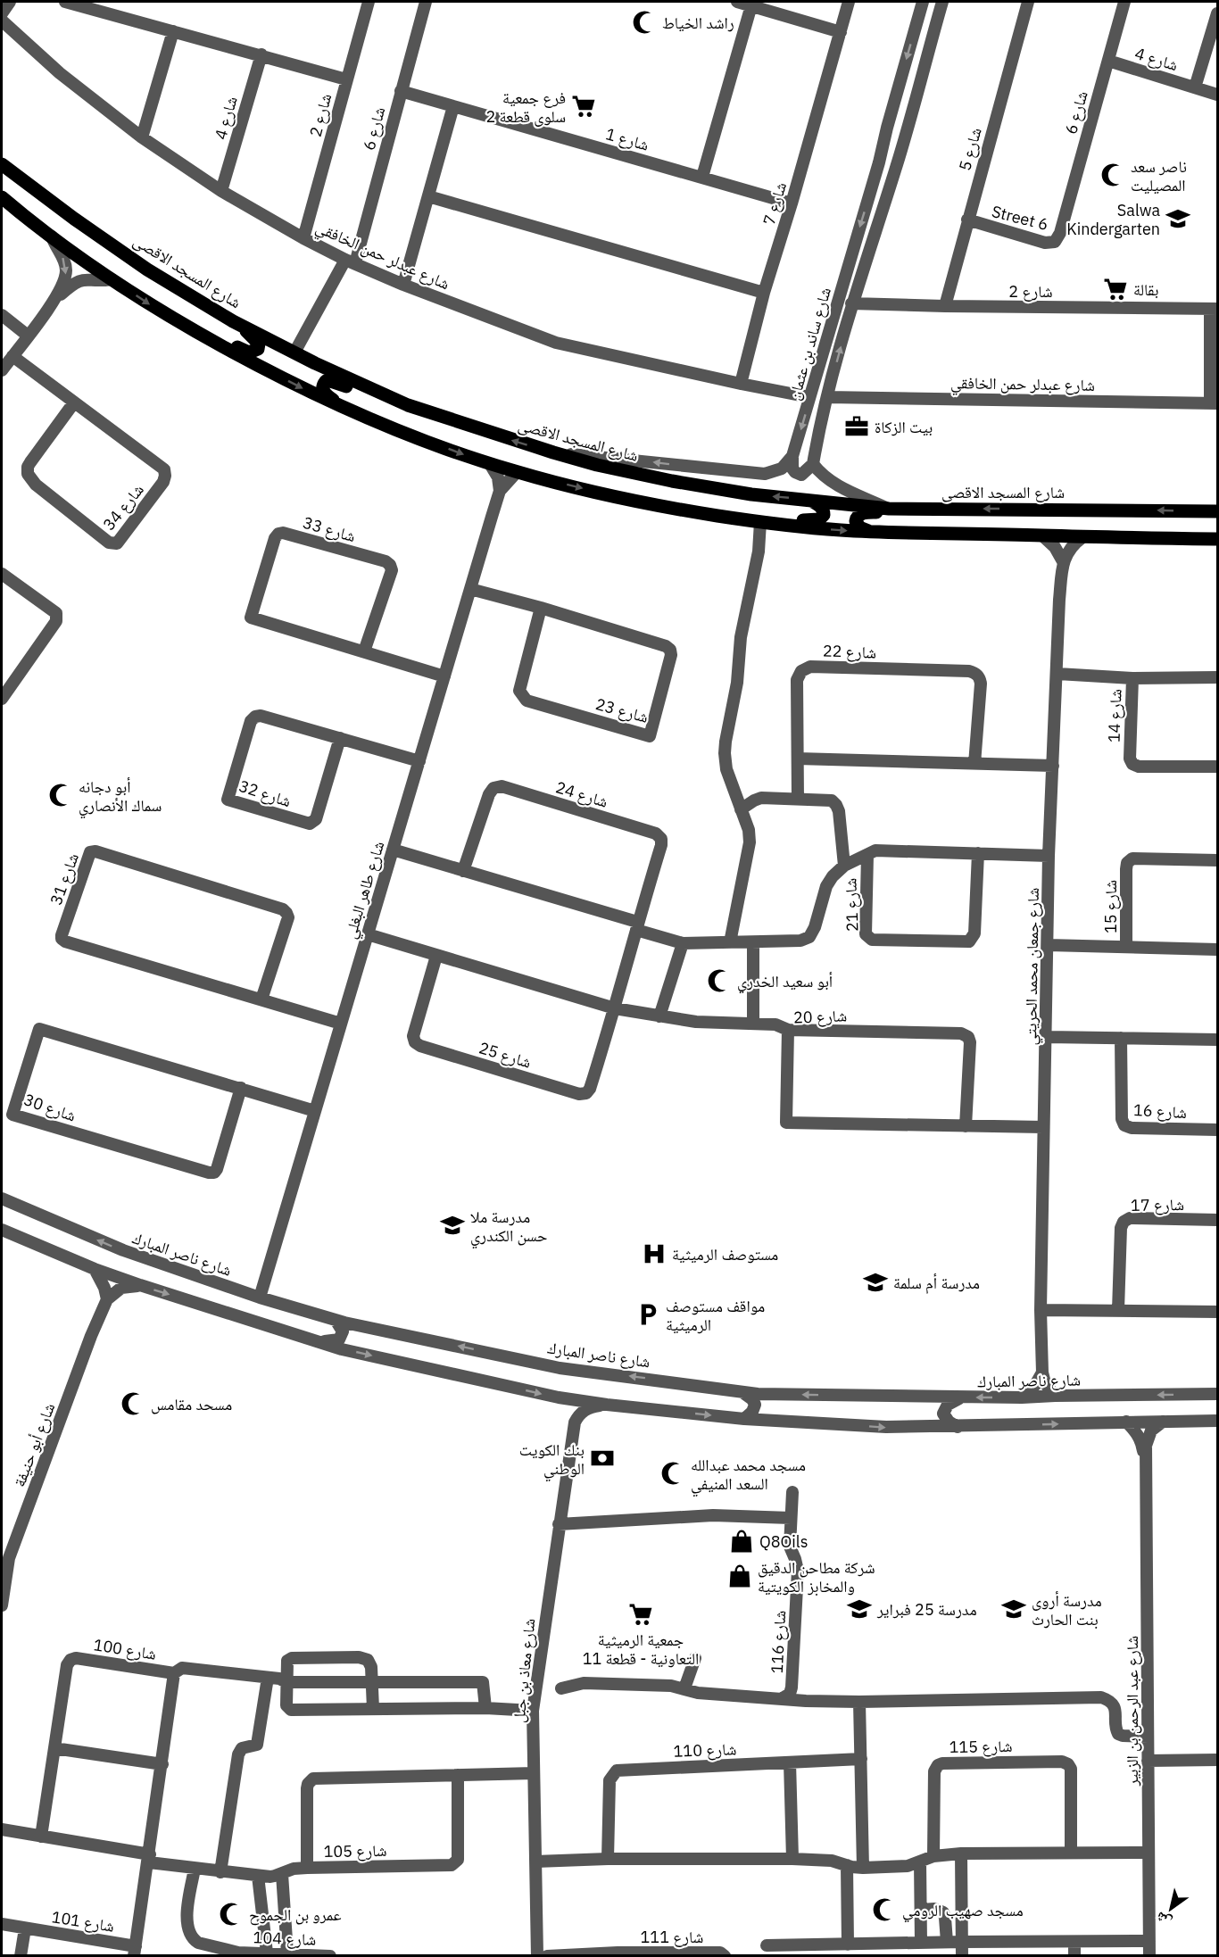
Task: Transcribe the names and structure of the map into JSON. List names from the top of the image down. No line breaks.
{"streets":{"main road":["شارع المسجد الاقصى"],"street":["شارع 4","شارع 6","شارع 2","شارع 1","شارع 5","شارع 7","Street 6","شارع عبدلر حمن الخافقي","شارع ساند بن عثمان","شارع 34","شارع 33","شارع 22","شارع 23","شارع 14","شارع 32","شارع 24","شارع 31","شارع طاهر البغلي","شارع 21","شارع 15","شارع جمعان محمد الحريتي","شارع 20","شارع 25","شارع 30","شارع 16","شارع 17","شارع ناصر المبارك","شارع أبو حنيفة","شارع 116","شارع 100","شارع معاذ بن جبل","شارع عبد الرحمن بن الزبير","شارع 115","شارع 110","شارع 105","شارع 101","شارع 111","شارع 104"]},"crossings":[["شارع 4","شارع 6"],["شارع 4","شارع عبدلر حمن الخافقي"],["شارع 6","شارع 1"],["شارع 6","Street 6"],["شارع 6","شارع عبدلر حمن الخافقي"],["شارع 6","شارع المسجد الاقصى"],["شارع 2","شارع 5"],["شارع 2","شارع عبدلر حمن الخافقي"],["شارع 2","شارع ساند بن عثمان"],["شارع 1","شارع 7"],["شارع 5","Street 6"],["شارع 7","شارع عبدلر حمن الخافقي"],["شارع عبدلر حمن الخافقي","شارع ساند بن عثمان"],["شارع 33","شارع طاهر البغلي"],["شارع 23","شارع طاهر البغلي"],["شارع 14","شارع جمعان محمد الحريتي"],["شارع 32","شارع طاهر البغلي"],["شارع 24","شارع 25"],["شارع 31","شارع طاهر البغلي"],["شارع طاهر البغلي","شارع 30"],["شارع طاهر البغلي","شارع ناصر المبارك"],["شارع 21","شارع جمعان محمد الحريتي"],["شارع 15","شارع جمعان محمد الحريتي"],["شارع جمعان محمد الحريتي","شارع 20"],["شارع جمعان محمد الحريتي","شارع ناصر المبارك"],["شارع 100","شارع 101"],["شارع معاذ بن جبل","شارع 105"]],"places":{"mosque":["راشد الخياط","ناصر سعد المصيليت","أبو دجانه سماك الأنصاري","أبو سعيد الخدري","مسحد مقامس","مسجد محمد عبدالله السعد المنيفي","مسجد صهيب الرومي","عمرو بن الجموح"],"supermarket":["فرع جمعية سلوى قطعة 2","بقالة","جمعية الرميثية التعاونية - قطعة 11"],"school or university":["Salwa Kindergarten","مدرسة ملا حسن الكندري","مدرسة أم سلمة","مدرسة 25 فبراير","مدرسة أروى بنت الحارث"],"office":["بيت الزكاة"],"hospital":["مستوصف الرميثية"],"parking":["مواقف مستوصف الرميثية"],"bank":["بنك الكويت الوطني"],"shop":["Q8Oils","شركة مطاحن الدقيق والمخابز الكويتية"]},"north":"bottom left"}
